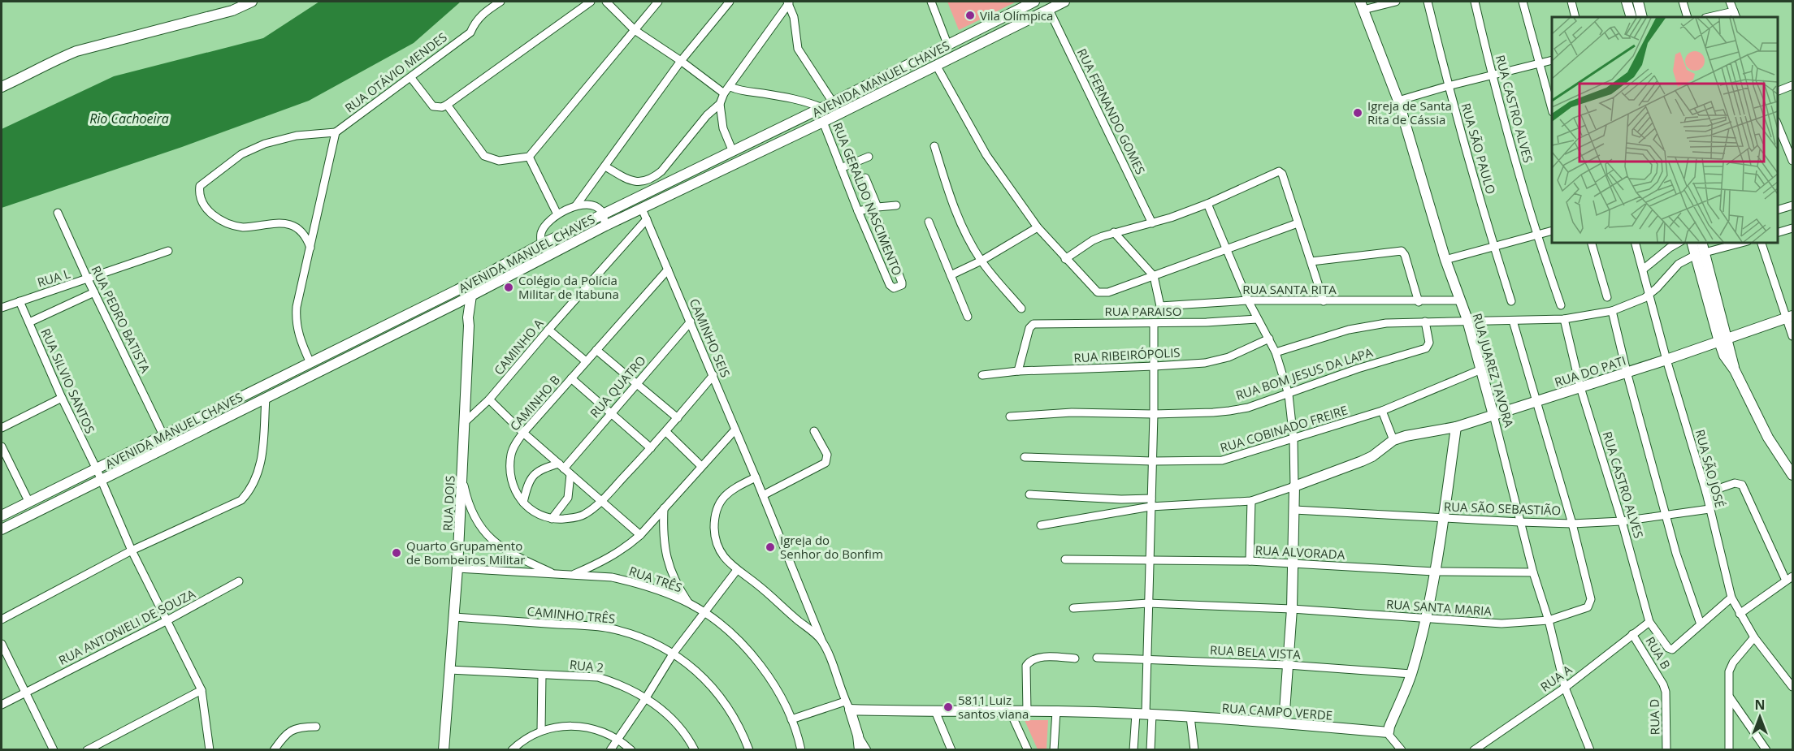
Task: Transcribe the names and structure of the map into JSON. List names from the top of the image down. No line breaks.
{"streets":{"street":["RUA OTÁVIO MENDES","AVENIDA MANUEL CHAVES","RUA CASTRO ALVES","RUA FERNANDO GOMES","RUA SÃO PAULO","RUA GERALDO NASCIMENTO","RUA L","RUA SANTA RITA","RUA PARAISO","RUA PEDRO BATISTA","CAMINHO SEIS","CAMINHO A","RUA RIBEIRÓPOLIS","RUA JUAREZ TAVORA","RUA DO PATI","RUA BOM JESUS DA LAPA","RUA SILVIO SANTOS","RUA QUATRO","CAMINHO B","RUA COBINADO FREIRE","RUA SÃO JOSÉ","RUA DOIS","RUA SÃO SEBASTIÃO","RUA ALVORADA","RUA TRÊS","RUA SANTA MARIA","CAMINHO TRÊS","RUA ANTONIELI DE SOUZA","RUA BELA VISTA","RUA B","RUA 2","RUA A","RUA CAMPO VERDE","RUA D"]},"crossings":[["AVENIDA MANUEL CHAVES","RUA FERNANDO GOMES"],["AVENIDA MANUEL CHAVES","RUA GERALDO NASCIMENTO"],["AVENIDA MANUEL CHAVES","RUA PEDRO BATISTA"],["AVENIDA MANUEL CHAVES","CAMINHO SEIS"],["AVENIDA MANUEL CHAVES","RUA SILVIO SANTOS"],["AVENIDA MANUEL CHAVES","RUA DOIS"],["RUA CASTRO ALVES","RUA DO PATI"],["RUA CASTRO ALVES","RUA SÃO SEBASTIÃO"],["RUA CASTRO ALVES","RUA A"],["RUA L","RUA PEDRO BATISTA"],["RUA L","RUA SILVIO SANTOS"],["RUA SANTA RITA","RUA JUAREZ TAVORA"],["RUA PARAISO","RUA RIBEIRÓPOLIS"],["CAMINHO SEIS","CAMINHO A"],["CAMINHO SEIS","RUA QUATRO"],["CAMINHO SEIS","CAMINHO B"],["CAMINHO SEIS","RUA CAMPO VERDE"],["CAMINHO A","RUA DOIS"],["RUA JUAREZ TAVORA","RUA DO PATI"],["RUA JUAREZ TAVORA","RUA COBINADO FREIRE"],["RUA JUAREZ TAVORA","RUA SÃO SEBASTIÃO"],["RUA JUAREZ TAVORA","RUA ALVORADA"],["RUA JUAREZ TAVORA","RUA SANTA MARIA"],["RUA JUAREZ TAVORA","RUA A"],["RUA DO PATI","RUA SÃO JOSÉ"],["RUA DO PATI","RUA SANTA MARIA"],["RUA SILVIO SANTOS","RUA ANTONIELI DE SOUZA"],["RUA QUATRO","CAMINHO B"],["RUA SÃO JOSÉ","RUA SÃO SEBASTIÃO"],["RUA DOIS","RUA TRÊS"],["RUA DOIS","CAMINHO TRÊS"],["RUA DOIS","RUA 2"],["RUA SÃO SEBASTIÃO","RUA SANTA MARIA"],["RUA B","RUA A"],["RUA B","RUA D"]],"water":["Rio Cachoeira"],"places":["Vila Olímpica","Igreja de Santa Rita de Cássia","Colégio da Polícia Militar de Itabuna","Igreja do Senhor do Bonfim","Quarto Grupamento de Bombeiros Militar","5811 Luiz santos viana"],"north":"top"}
